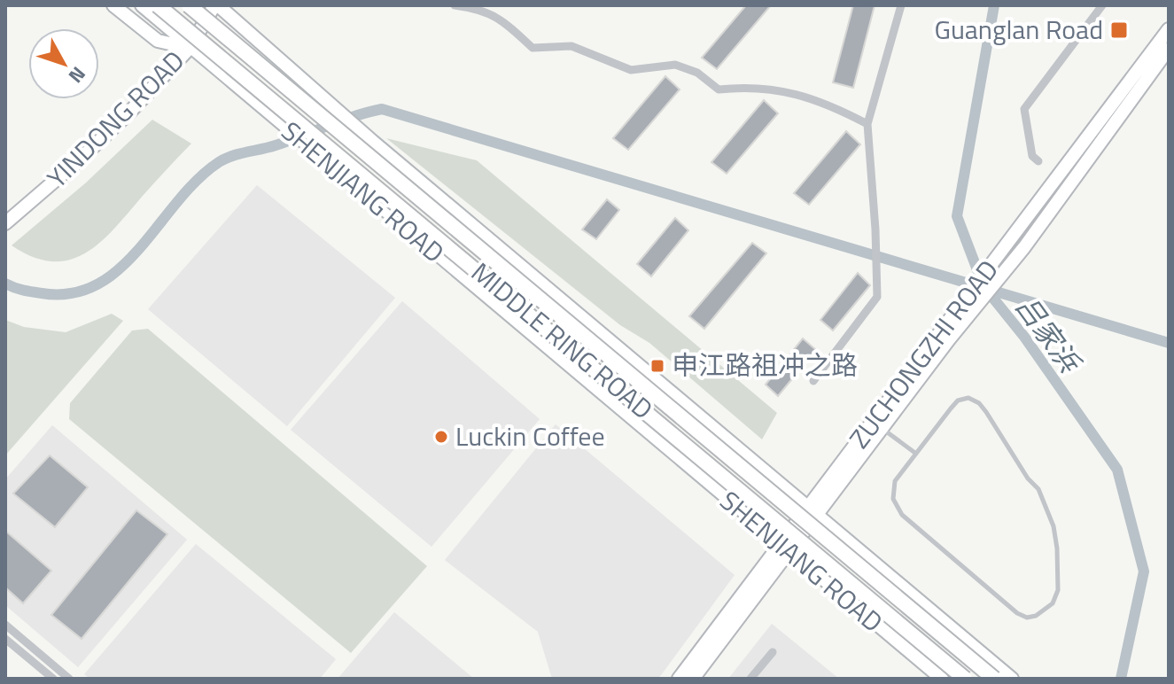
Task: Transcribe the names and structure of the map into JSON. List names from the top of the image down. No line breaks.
{"streets":{"highway":["MIDDLE RING ROAD"],"main road":["YINDONG ROAD","SHENJIANG ROAD","ZUCHONGZHI ROAD"]},"crossings":[["YINDONG ROAD","SHENJIANG ROAD"],["SHENJIANG ROAD","ZUCHONGZHI ROAD"]],"water":["吕家浜"],"places":{"transit":["Guanglan Road","申江路祖冲之路"],"other":["Luckin Coffee"]},"north":"bottom right"}
